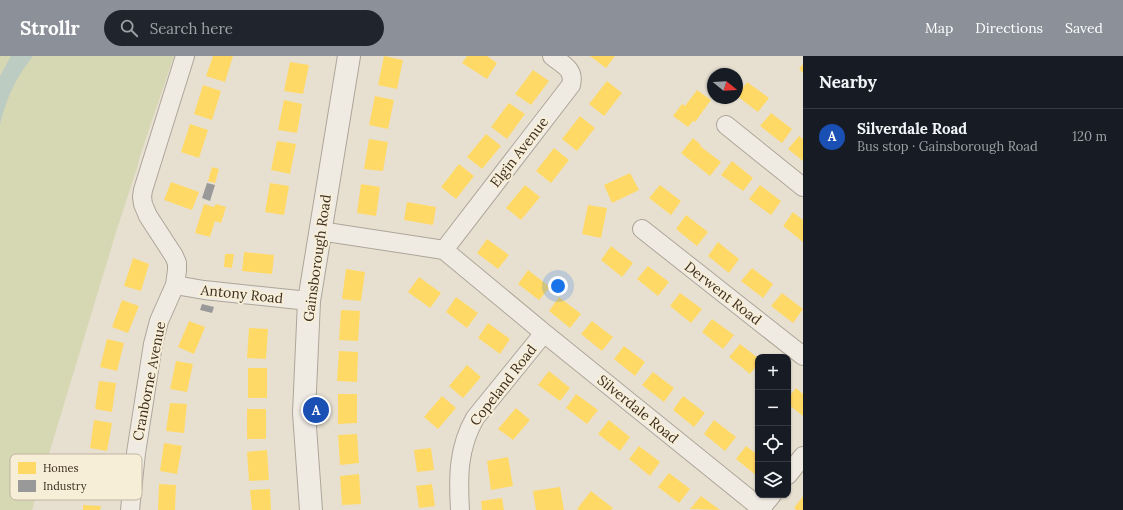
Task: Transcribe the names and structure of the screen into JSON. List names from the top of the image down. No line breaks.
{"streets":{"street":["Elgin Avenue","Gainsborough Road","Derwent Road","Antony Road","Cranborne Avenue","Copeland Road","Silverdale Road"]},"crossings":[["Elgin Avenue","Silverdale Road"],["Gainsborough Road","Antony Road"],["Antony Road","Cranborne Avenue"],["Copeland Road","Silverdale Road"]],"legend":["Homes","Industry"],"north":"right","page":{"header":"Strollr","search":"Search here","nav":["Map","Directions","Saved"],"heading":"Nearby","list":[{"mark":"A","name":"Silverdale Road","note":"Bus stop · Gainsborough Road","value":"120 m"}],"map_buttons":["+","−"],"pins":"A"}}
